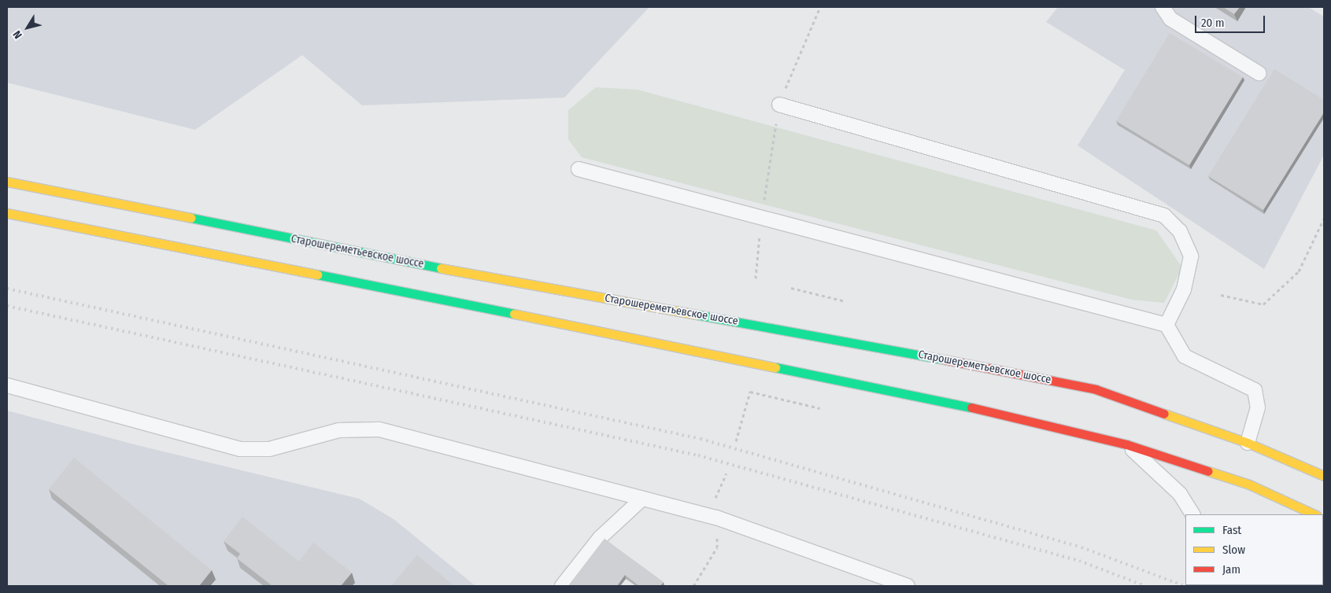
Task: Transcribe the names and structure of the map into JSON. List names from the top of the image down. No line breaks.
{"streets":{"main road":["Старошереметьевское шоссе"]},"legend":["Fast","Slow","Jam"],"scale_bar":"20 m","north":"bottom left"}
